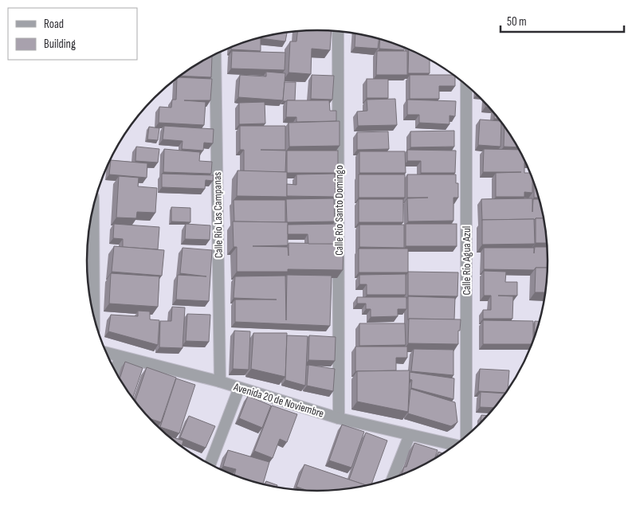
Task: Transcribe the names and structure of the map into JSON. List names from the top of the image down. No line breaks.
{"streets":{"street":["Calle Río Santo Domingo","Calle Río Las Campanas","Calle Río Agua Azul","Avenida 20 de Noviembre"]},"crossings":[["Calle Río Santo Domingo","Avenida 20 de Noviembre"],["Calle Río Las Campanas","Avenida 20 de Noviembre"]],"legend":["Road","Building"],"scale_bar":"50 m"}
